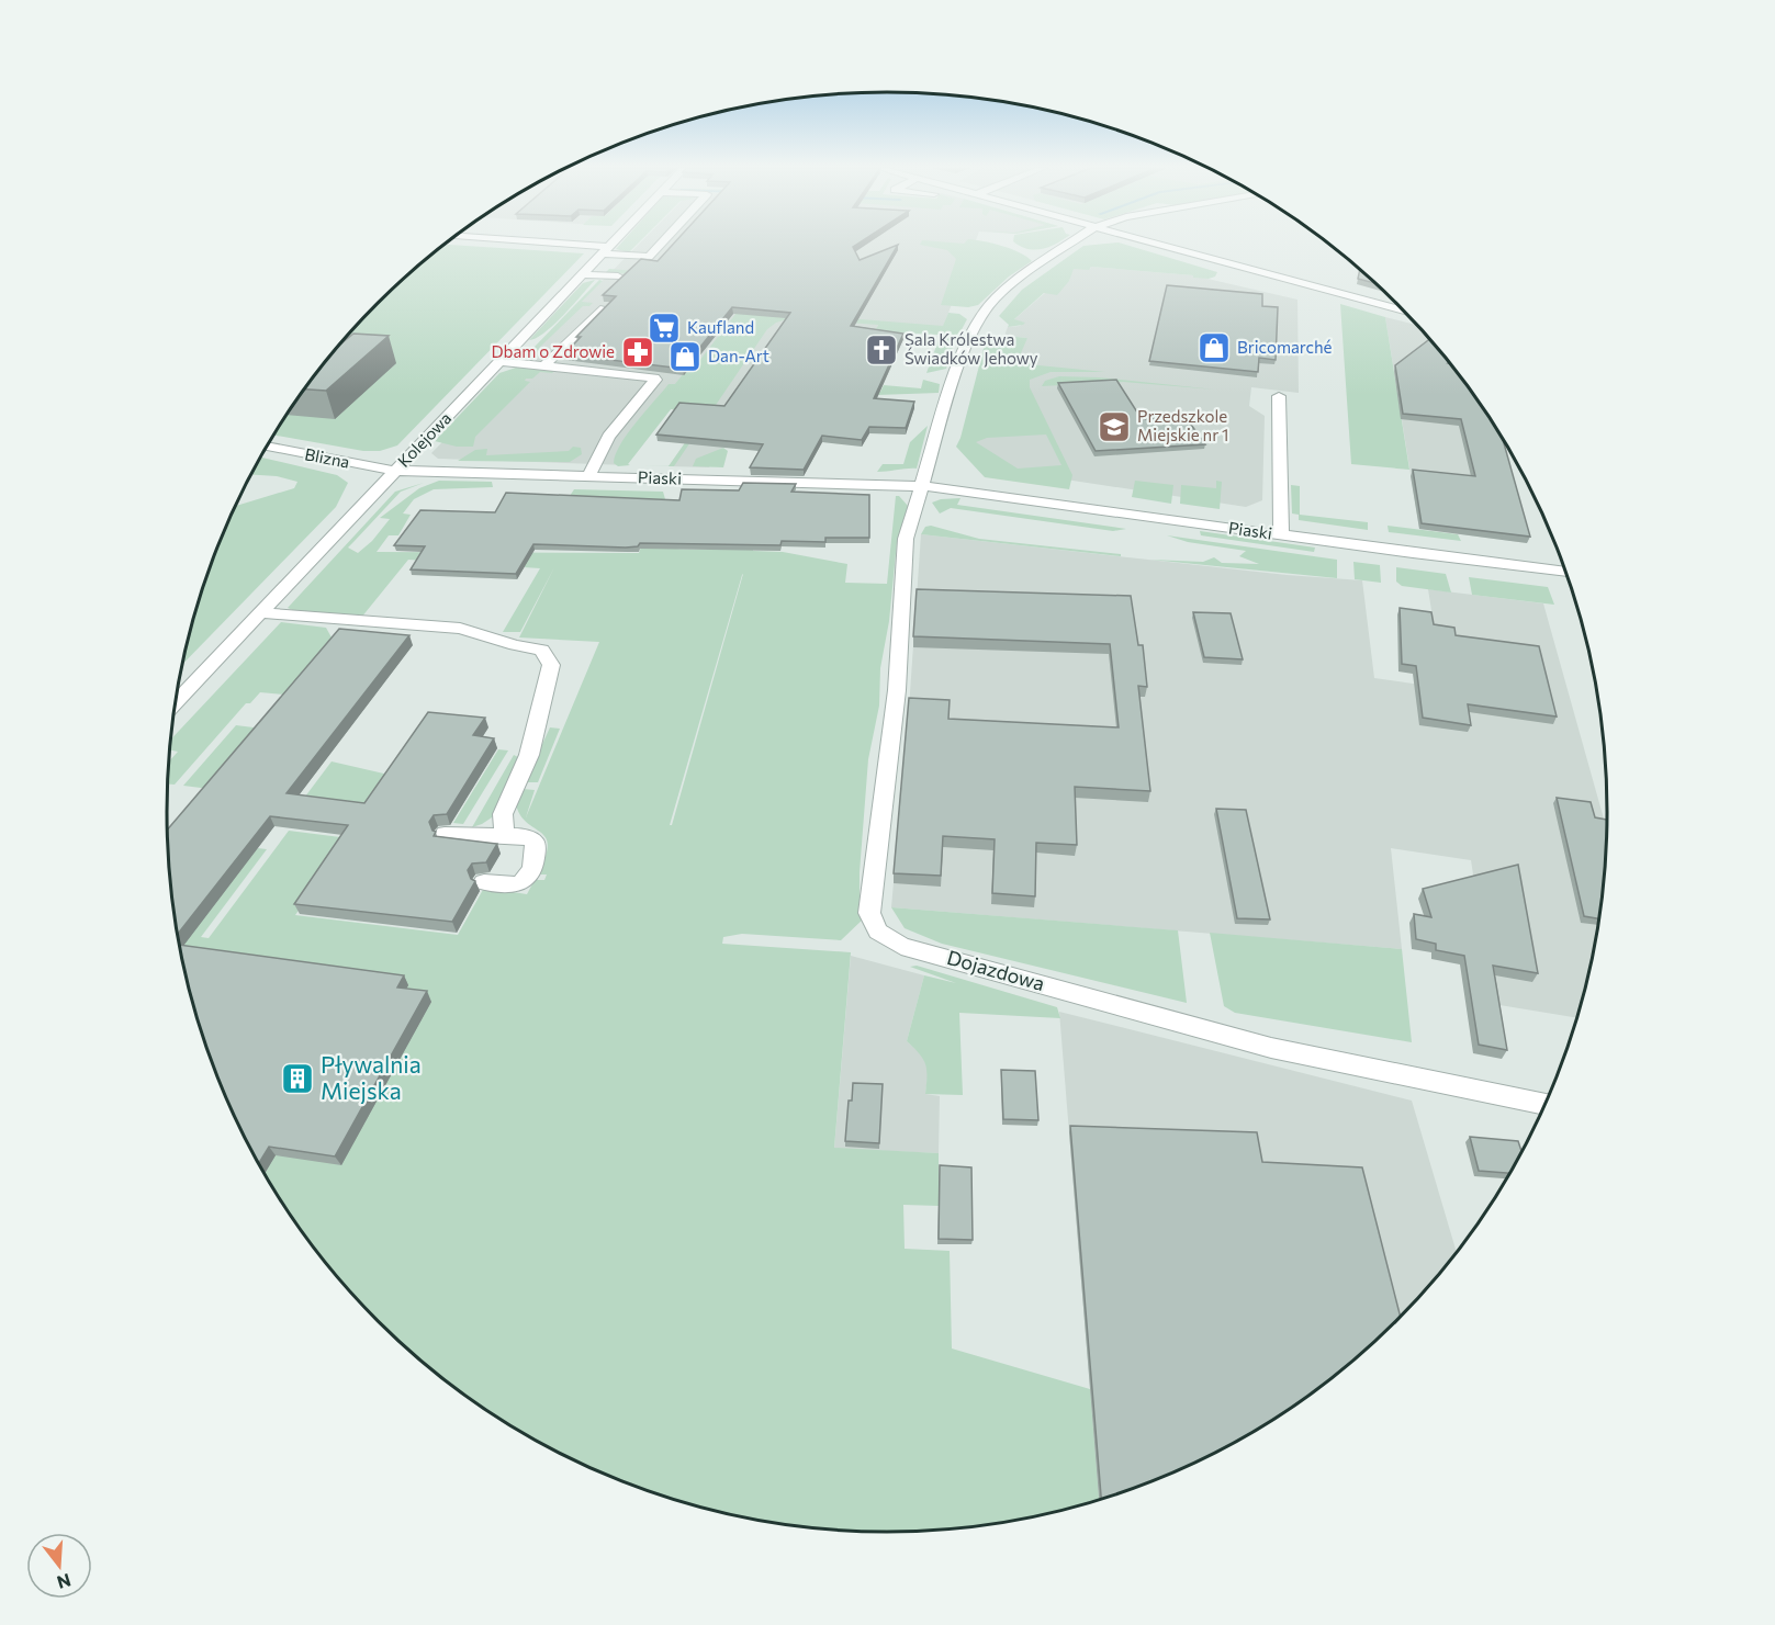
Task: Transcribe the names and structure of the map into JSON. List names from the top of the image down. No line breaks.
{"streets":{"street":["Kolejowa","Blizna","Piaski","Dojazdowa"]},"crossings":[["Kolejowa","Blizna"],["Kolejowa","Piaski"],["Blizna","Piaski"],["Piaski","Dojazdowa"]],"places":{"supermarket":["Kaufland"],"shop":["Bricomarché","Dan-Art"],"church":["Sala Królestwa Świadków Jehowy"],"pharmacy":["Dbam o Zdrowie"],"school or university":["Przedszkole Miejskie nr 1"],"building":["Pływalnia Miejska"]},"north":"bottom"}
